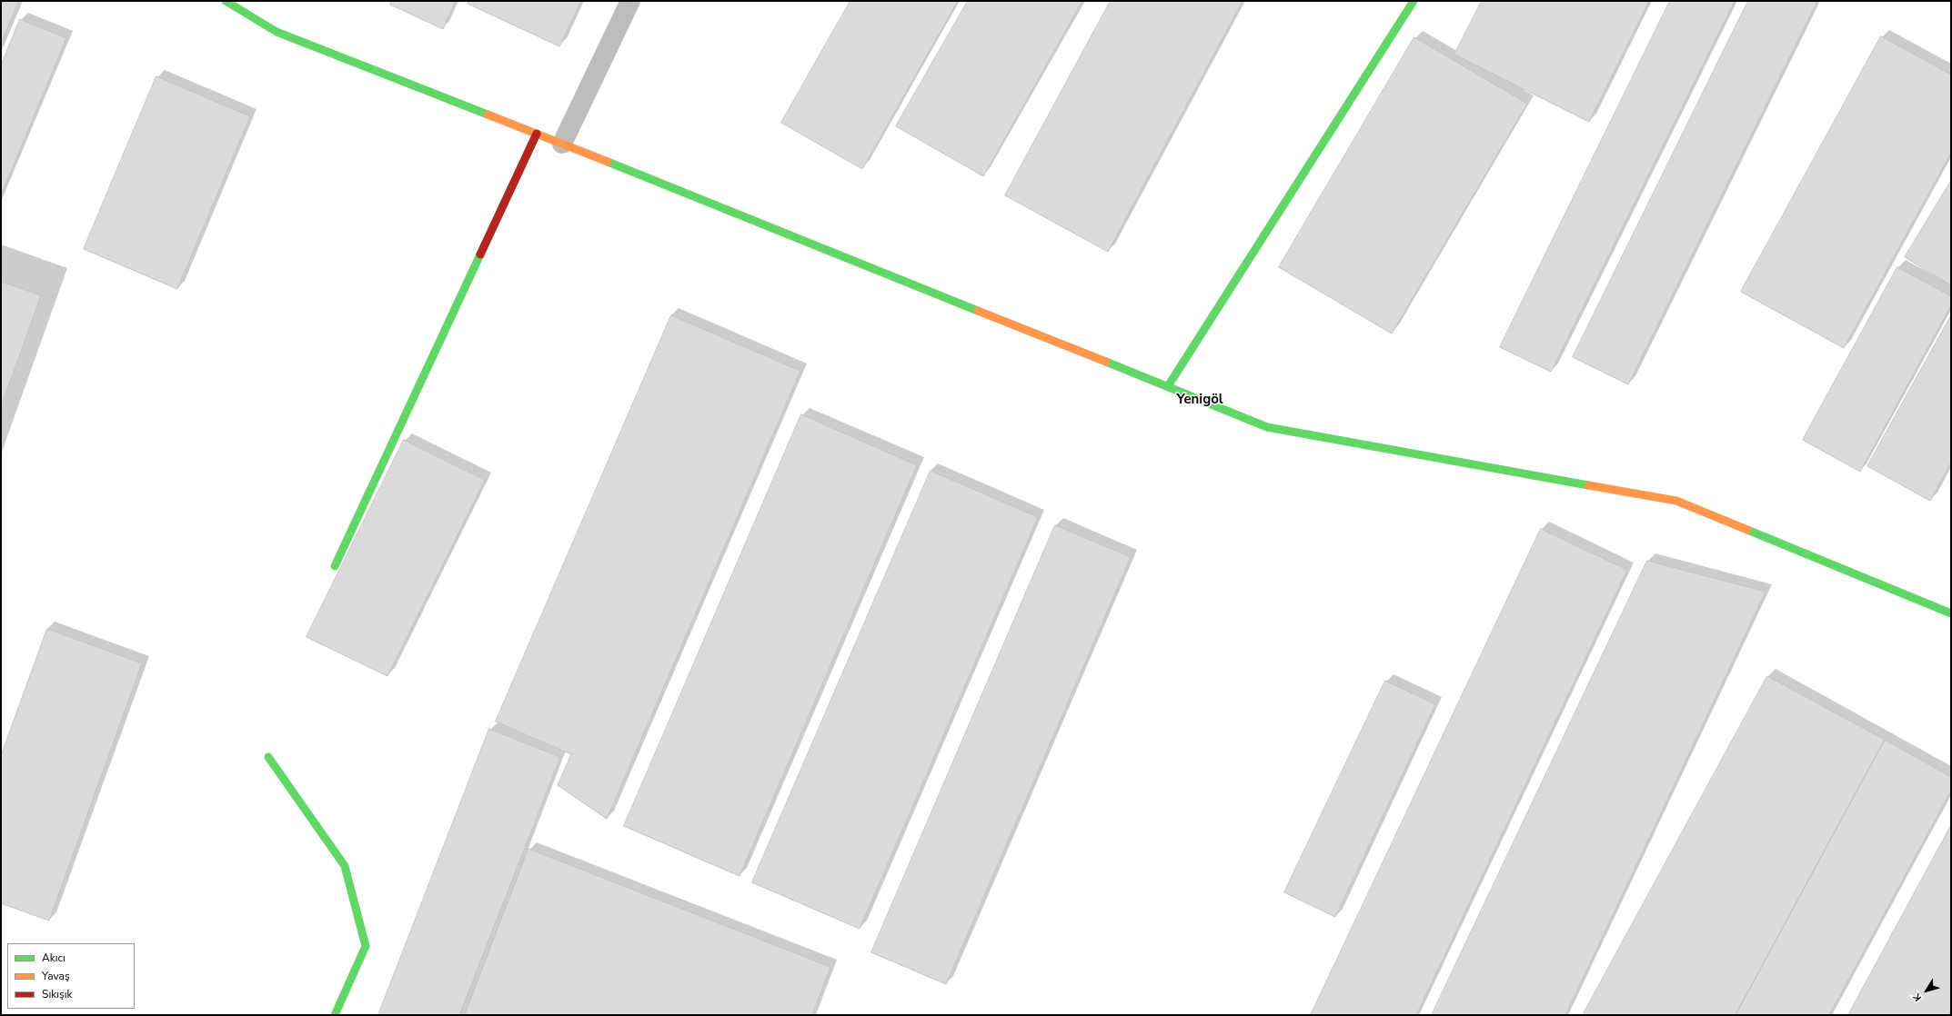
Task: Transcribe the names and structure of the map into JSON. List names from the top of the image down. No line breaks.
{"districts":["Yenigöl"],"legend":["Akıcı","Yavaş","Sıkışık"],"north":"bottom left"}
